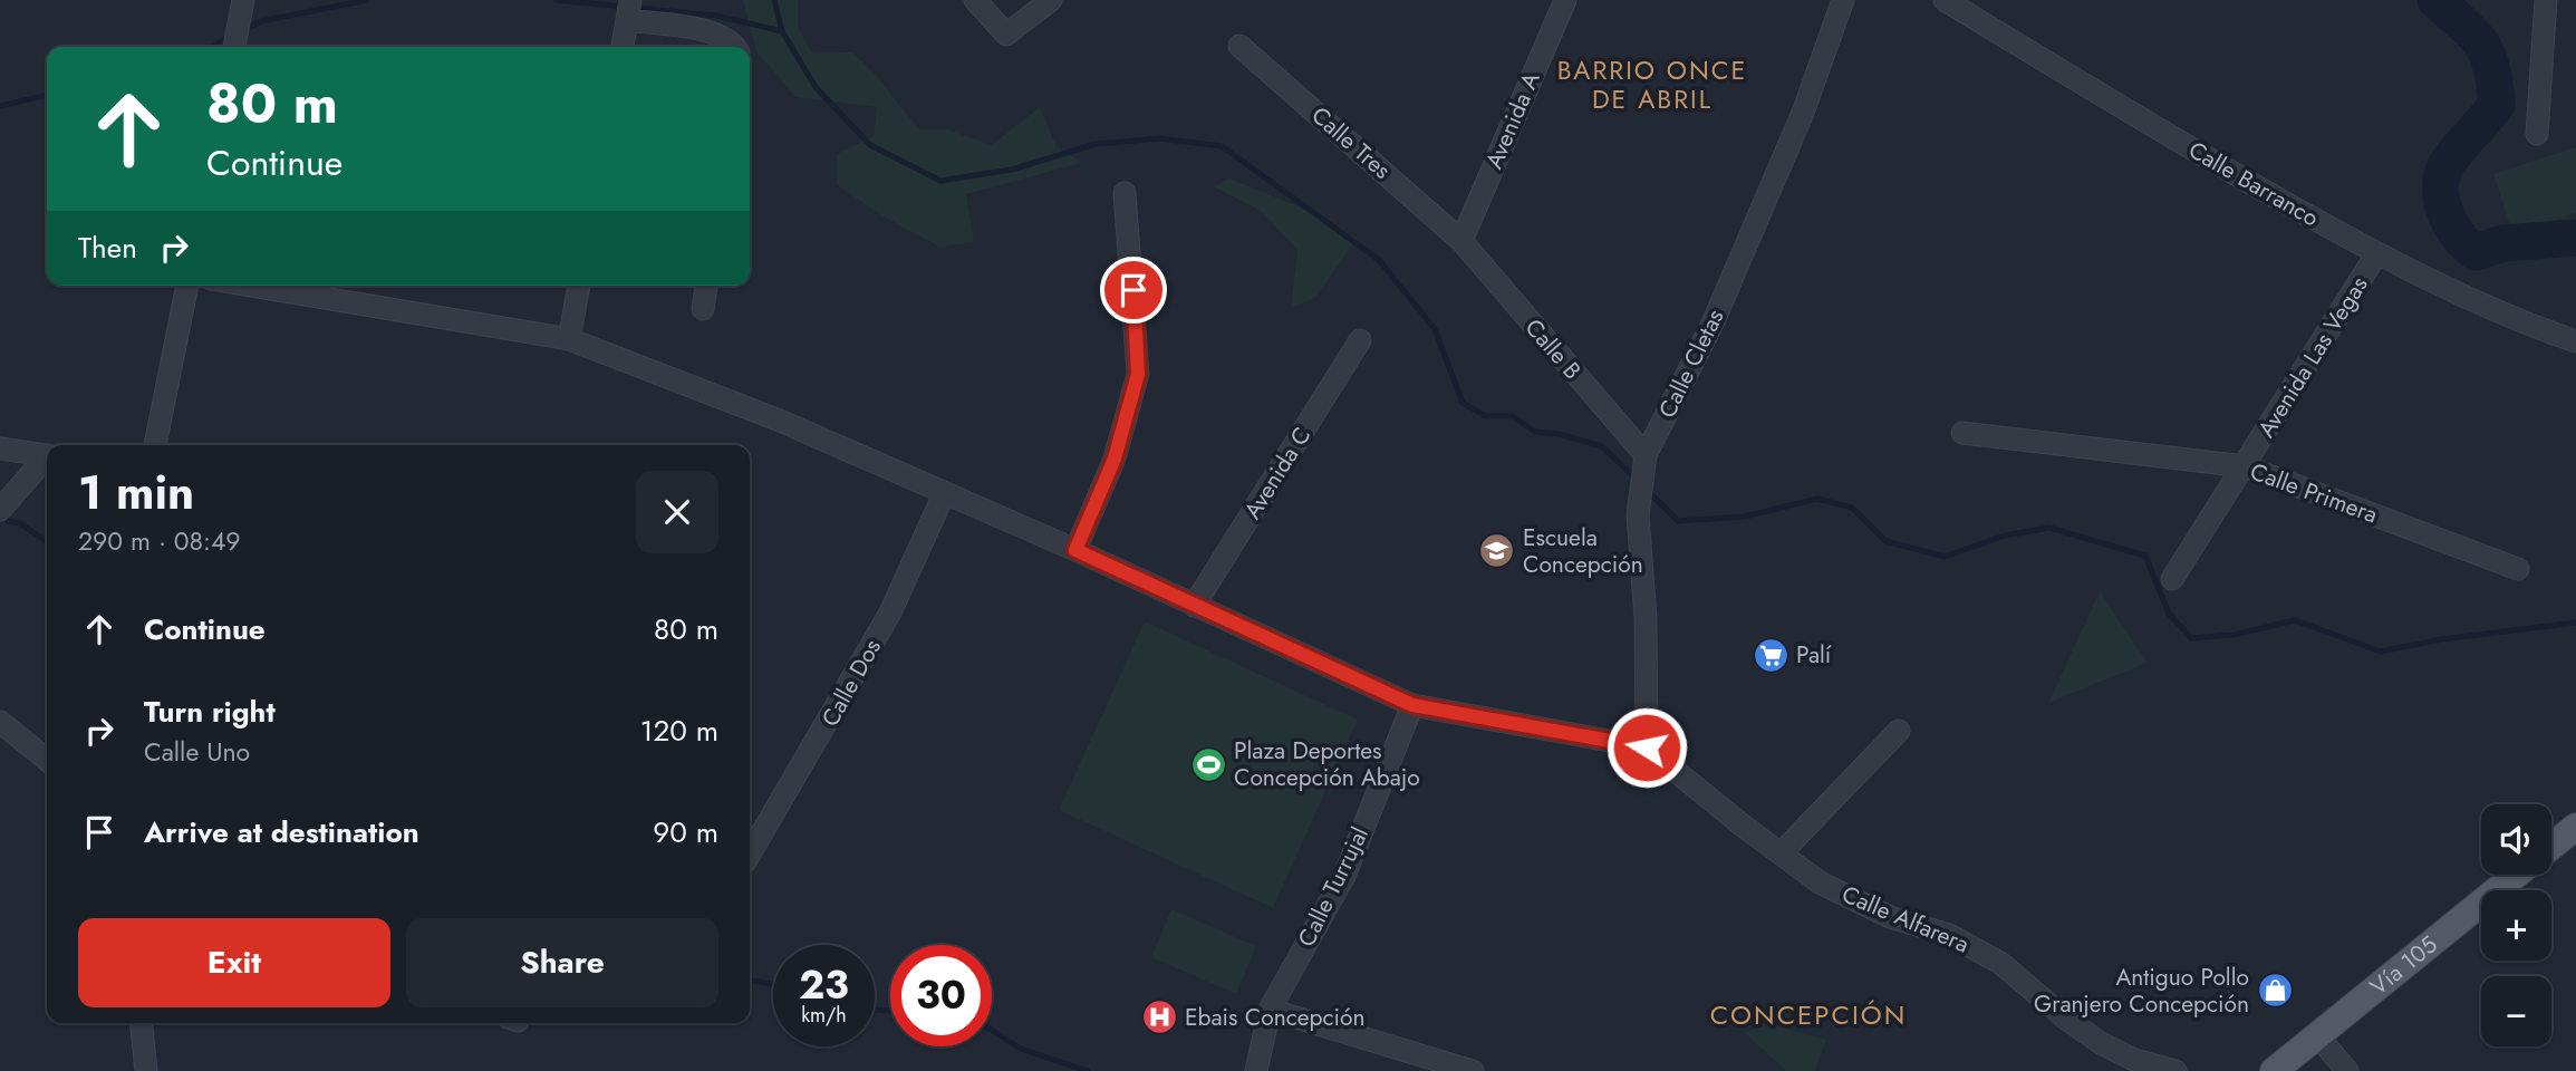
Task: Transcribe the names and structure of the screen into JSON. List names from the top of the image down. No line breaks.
{"streets":{"main road":["Vía 105"],"street":["Avenida A","Calle Tres","Calle Barranco","Calle B","Avenida Las Vegas","Calle Cletas","Avenida C","Calle Primera","Calle Dos","Calle Turrujal","Calle Alfarera"]},"crossings":[["Avenida A","Calle Tres"],["Avenida A","Calle B"],["Calle Tres","Calle B"],["Calle Barranco","Avenida Las Vegas"],["Calle B","Calle Cletas"],["Avenida Las Vegas","Calle Primera"],["Calle Cletas","Calle Alfarera"]],"districts":["BARRIO ONCE DE ABRIL","CONCEPCIÓN"],"places":{"school or university":["Escuela Concepción"],"supermarket":["Palí"],"sports":["Plaza Deportes Concepción Abajo"],"shop":["Antiguo Pollo Granjero Concepción"],"hospital":["Ebais Concepción"]},"page":{"turn":["80 m","Continue"],"then":"Then","heading":["1 min","290 m · 08:49"],"list":[{"name":"Continue","value":"80 m"},{"name":"Turn right","note":"Calle Uno","value":"120 m"},{"name":"Arrive at destination","value":"90 m"}],"map_buttons":["+","−"],"buttons":["Exit","Share"],"speed":"23 km/h","limit":"30"}}
